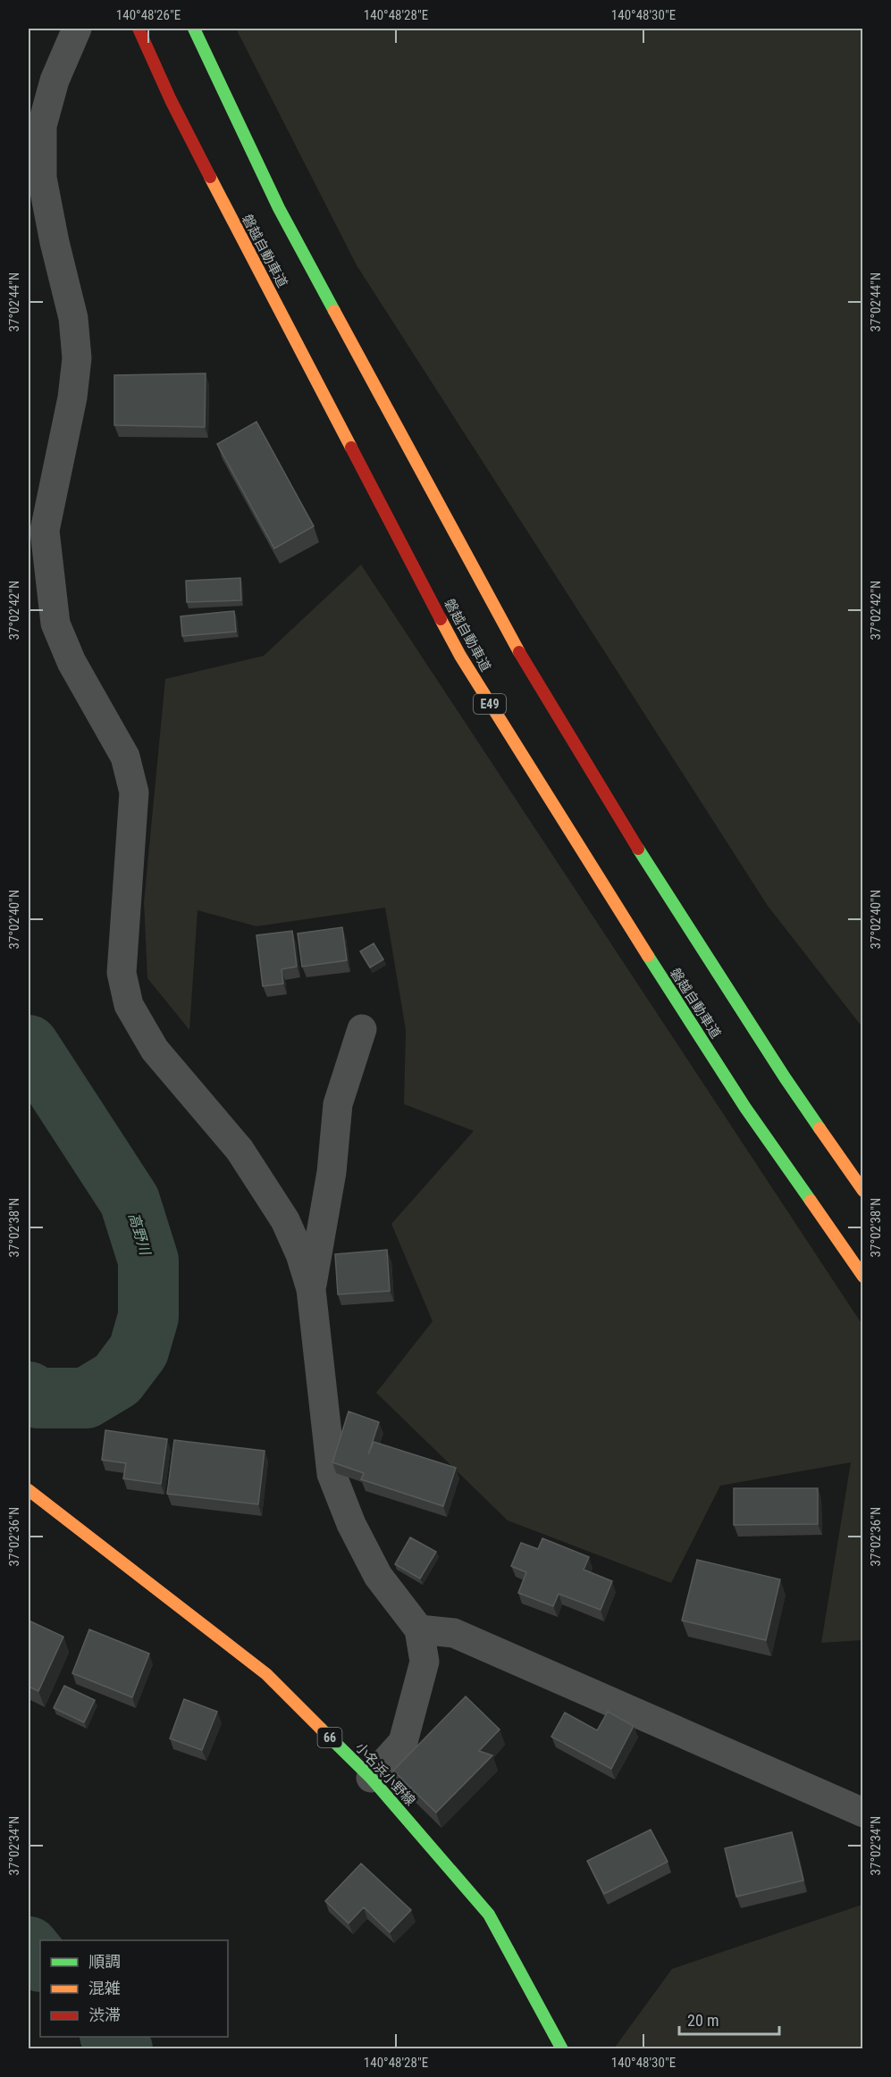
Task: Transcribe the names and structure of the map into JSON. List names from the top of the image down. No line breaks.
{"streets":{"main road":["磐越自動車道","E49","66","小名浜小野線"]},"water":["高野川"],"legend":["順調","混雑","渋滞"],"scale_bar":"20 m","coordinates":["140°48'26\"E","140°48'28\"E","140°48'30\"E","37°02'44\"N","37°02'42\"N","37°02'40\"N","37°02'38\"N","37°02'36\"N","37°02'34\"N"]}
